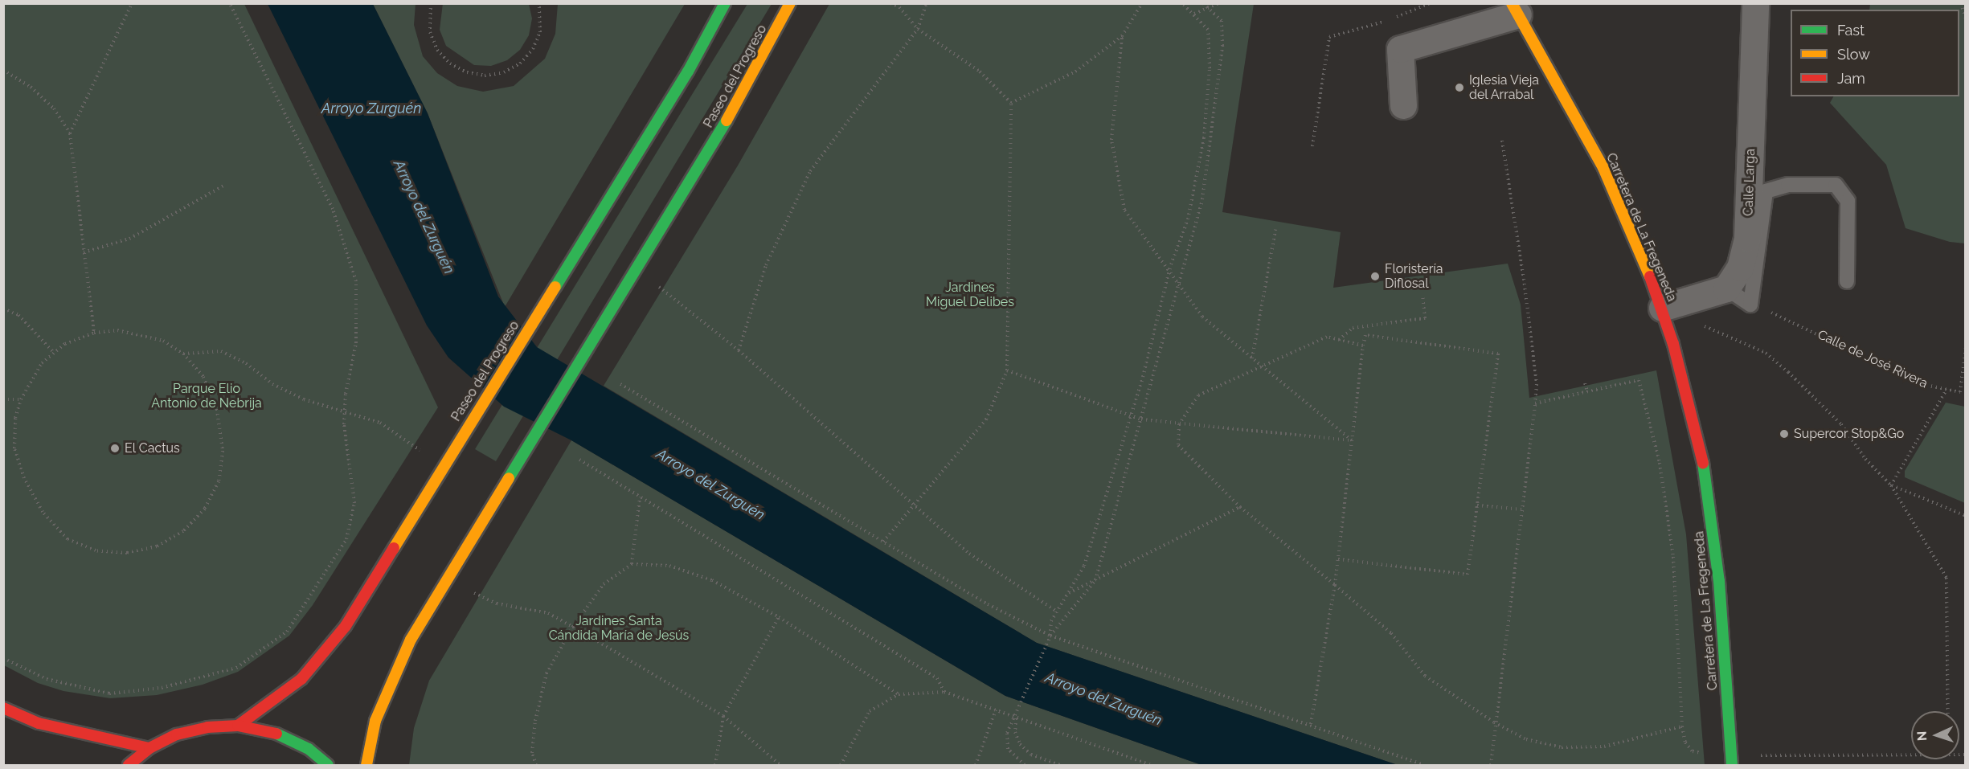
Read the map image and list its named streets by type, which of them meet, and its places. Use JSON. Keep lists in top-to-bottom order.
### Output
{
  "streets": {
    "main road": ["Paseo del Progreso", "Carretera de La Fregeneda"],
    "street": ["Calle Larga"],
    "path": ["Calle de José Rivera"]
  },
  "water": ["Arroyo Zurguén", "Arroyo del Zurguén"],
  "parks": ["Jardines Miguel Delibes", "Parque Elio Antonio de Nebrija", "Jardines Santa Cándida María de Jesús"],
  "places": [
    "Iglesia Vieja del Arrabal",
    "Floristería Diflosal",
    "Supercor Stop&Go",
    "El Cactus"
  ],
  "legend": ["Fast", "Slow", "Jam"],
  "north": "left"
}
